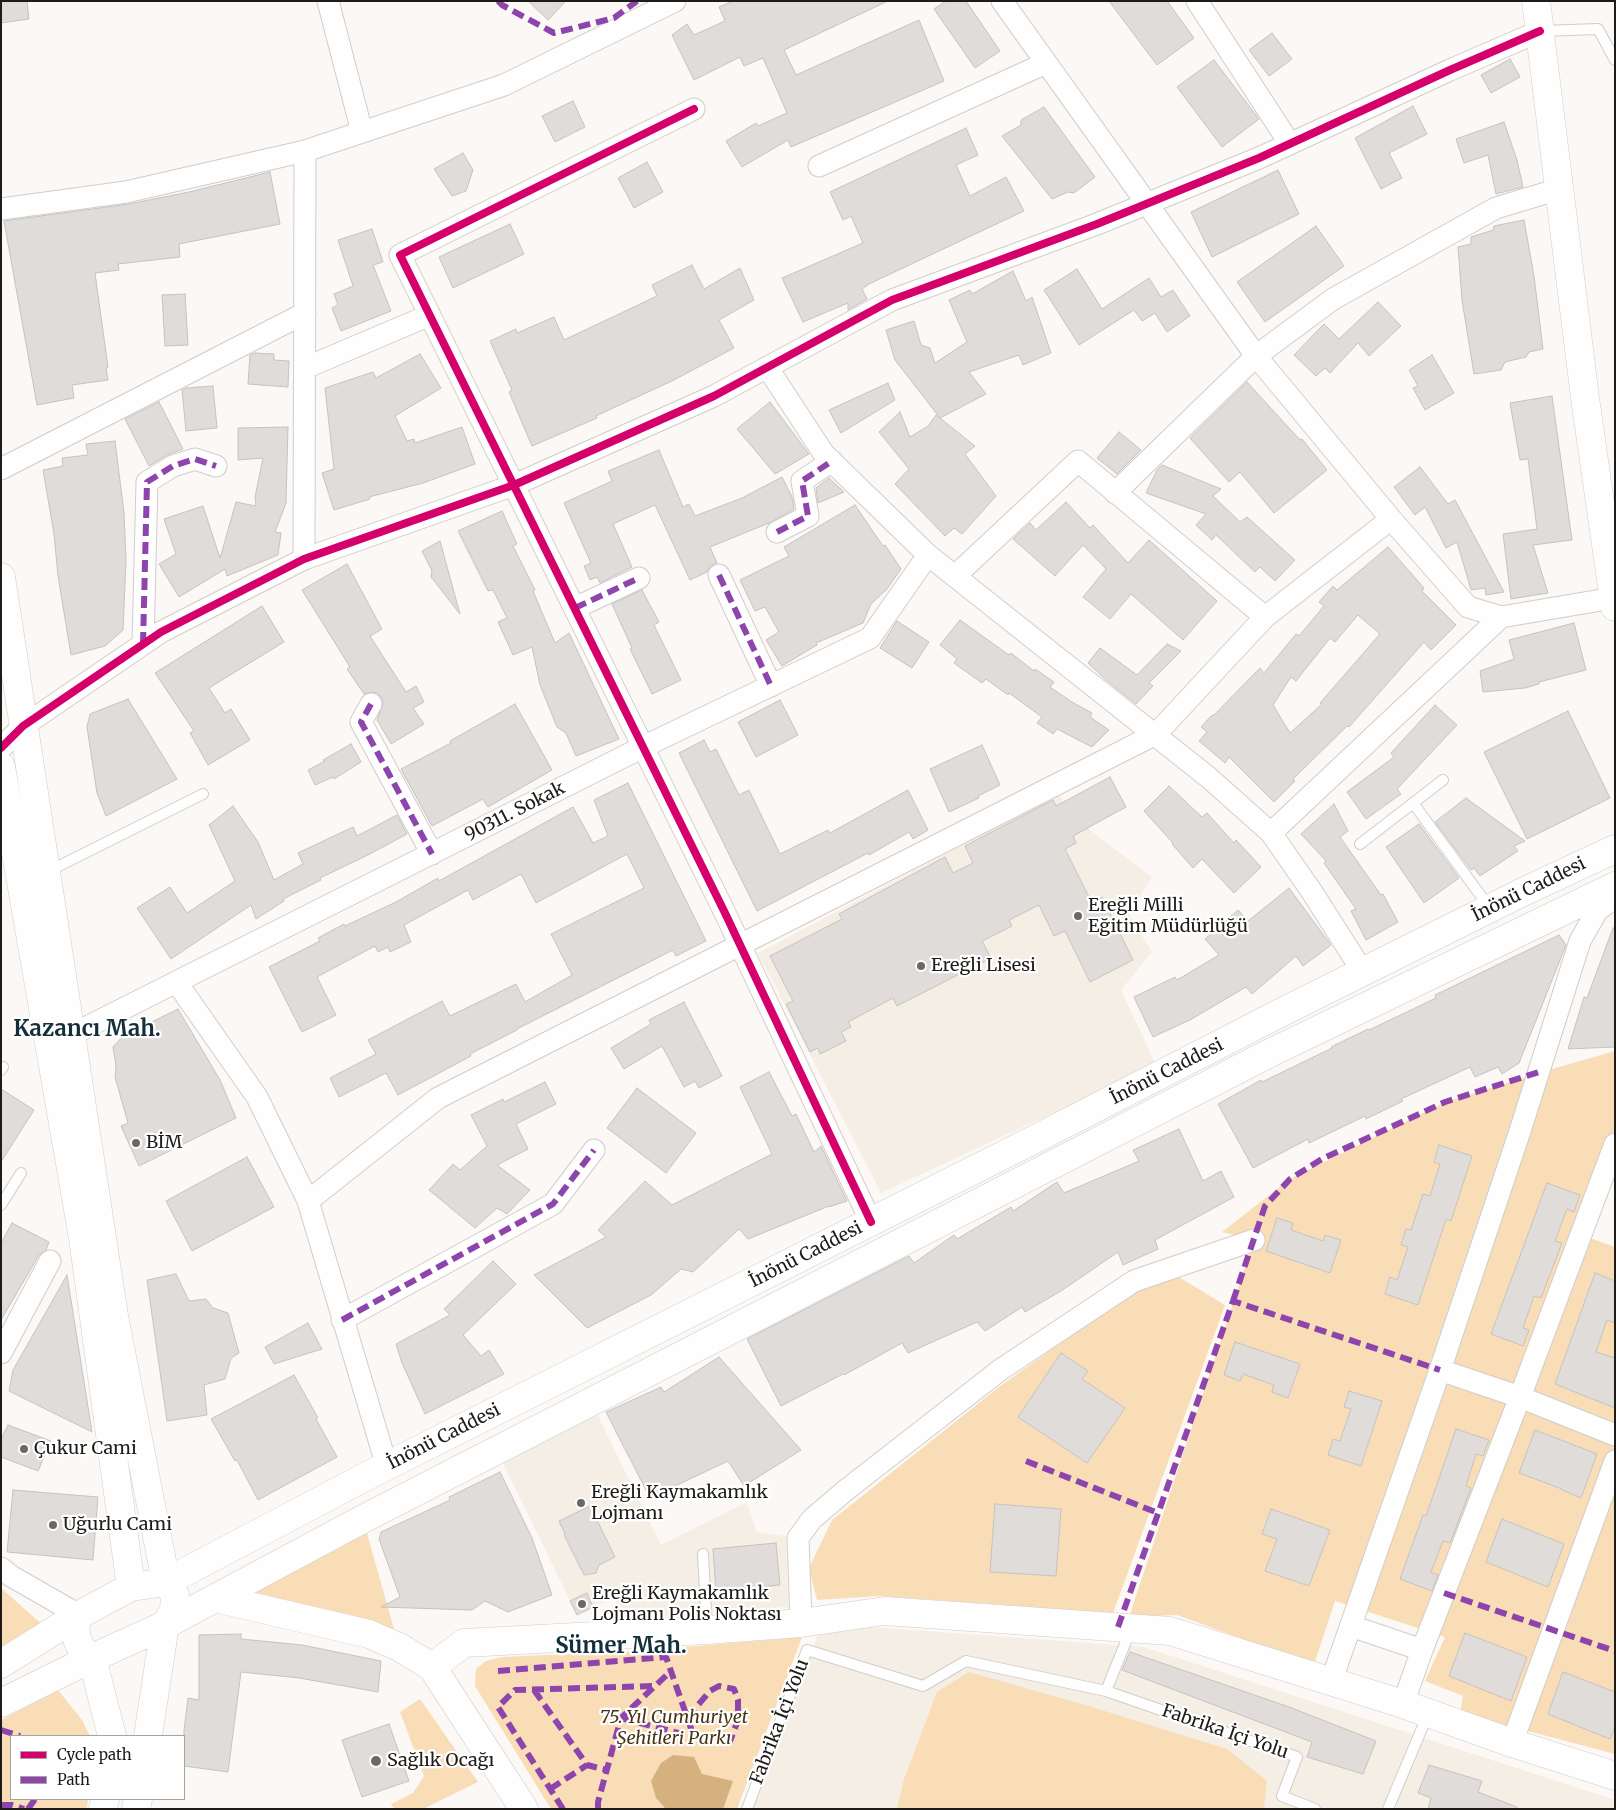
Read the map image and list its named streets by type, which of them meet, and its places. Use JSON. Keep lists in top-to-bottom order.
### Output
{
  "streets": {
    "main road": ["İnönü Caddesi"],
    "street": ["90311. Sokak"],
    "lane": ["Fabrika İçi Yolu"]
  },
  "districts": ["Kazancı Mah.", "Sümer Mah."],
  "parks": ["75. Yıl Cumhuriyet Şehitleri Parkı"],
  "places": [
    "Ereğli Milli Eğitim Müdürlüğü",
    "Ereğli Lisesi",
    "BİM",
    "Çukur Cami",
    "Ereğli Kaymakamlık Lojmanı",
    "Uğurlu Cami",
    "Ereğli Kaymakamlık Lojmanı Polis Noktası",
    "Sağlık Ocağı"
  ],
  "legend": ["Cycle path", "Path"]
}
